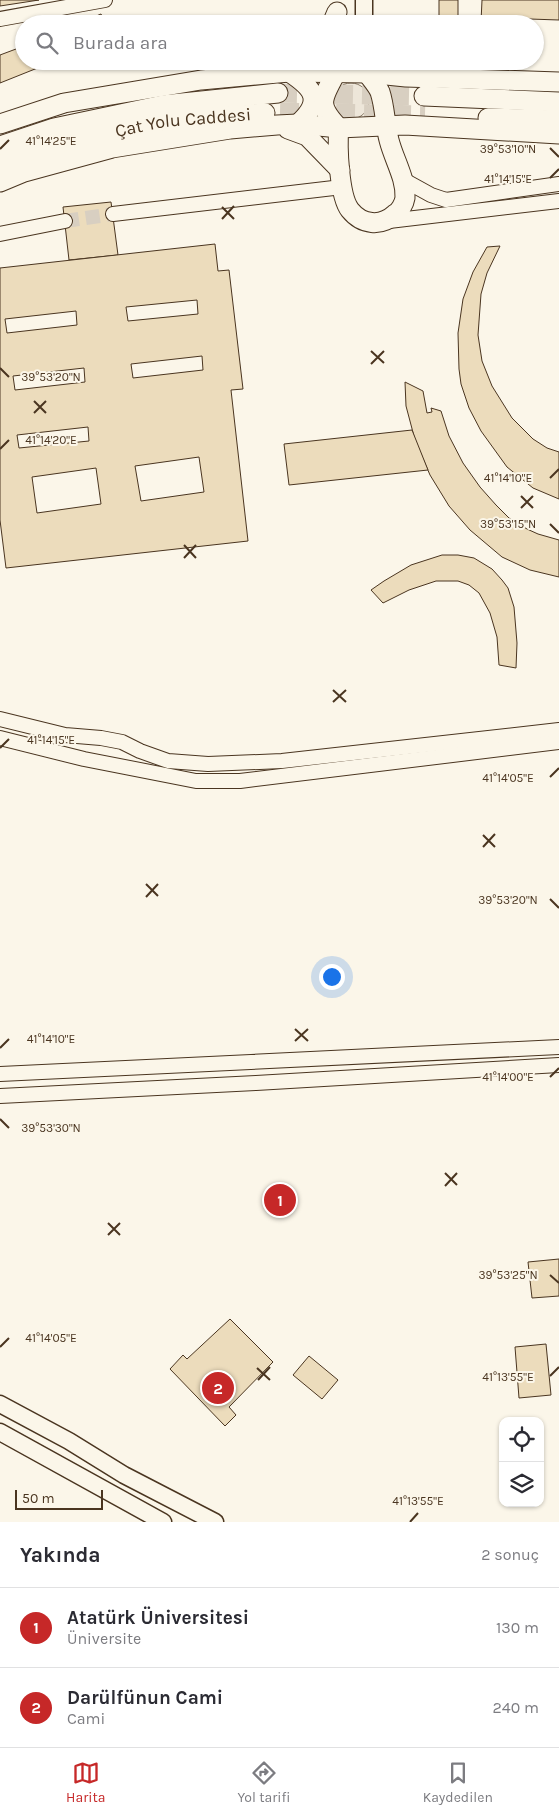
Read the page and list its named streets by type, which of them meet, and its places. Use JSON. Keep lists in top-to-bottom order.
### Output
{
  "streets": {
    "highway": ["Çat Yolu Caddesi"]
  },
  "scale_bar": "50 m",
  "page": {
    "search": "Burada ara",
    "pins": ["1", "2"],
    "scale": "50 m",
    "heading": ["Yakında", "2 sonuç"],
    "list": [
      {
        "mark": "1",
        "name": "Atatürk Üniversitesi",
        "note": "Üniversite",
        "value": "130 m"
      },
      {
        "mark": "2",
        "name": "Darülfünun Cami",
        "note": "Cami",
        "value": "240 m"
      }
    ],
    "nav": ["Harita", "Yol tarifi", "Kaydedilen"]
  },
  "coordinates": [
    "41°14'25\"E",
    "39°53'10\"N",
    "41°14'15\"E",
    "39°53'20\"N",
    "41°14'20\"E",
    "41°14'10\"E",
    "39°53'15\"N",
    "41°14'05\"E",
    "41°14'00\"E",
    "39°53'30\"N",
    "39°53'25\"N",
    "41°13'55\"E"
  ]
}
